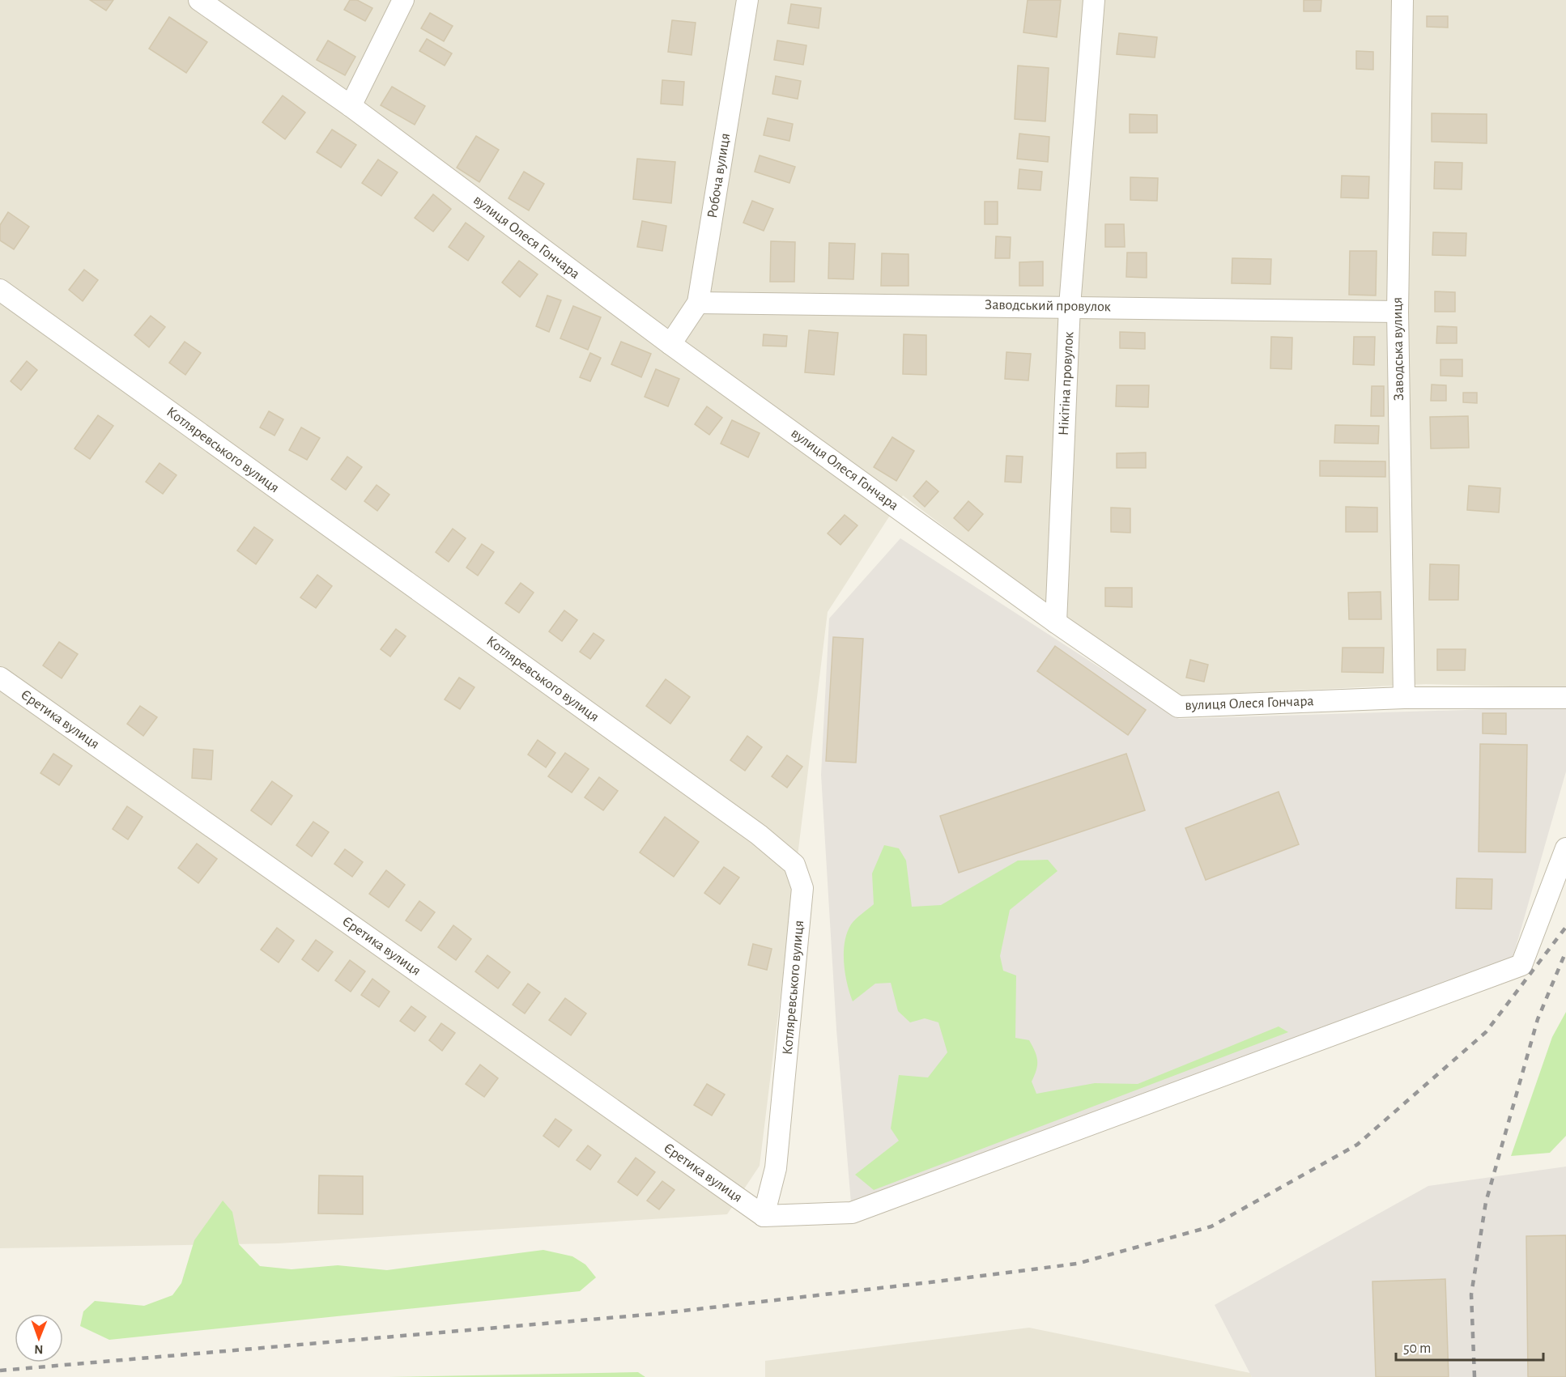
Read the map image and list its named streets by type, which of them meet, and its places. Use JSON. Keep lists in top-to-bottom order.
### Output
{
  "streets": {
    "street": [
      "Робоча вулиця",
      "вулиця Олеся Гончара",
      "Заводський провулок",
      "Заводська вулиця",
      "Нікітіна провулок",
      "Котляревського вулиця",
      "Єретика вулиця"
    ]
  },
  "crossings": [
    ["Робоча вулиця", "вулиця Олеся Гончара"],
    ["Робоча вулиця", "Заводський провулок"],
    ["вулиця Олеся Гончара", "Заводська вулиця"],
    ["вулиця Олеся Гончара", "Нікітіна провулок"],
    ["Заводський провулок", "Заводська вулиця"],
    ["Заводський провулок", "Нікітіна провулок"],
    ["Котляревського вулиця", "Єретика вулиця"]
  ],
  "scale_bar": "50 m",
  "north": "bottom"
}
